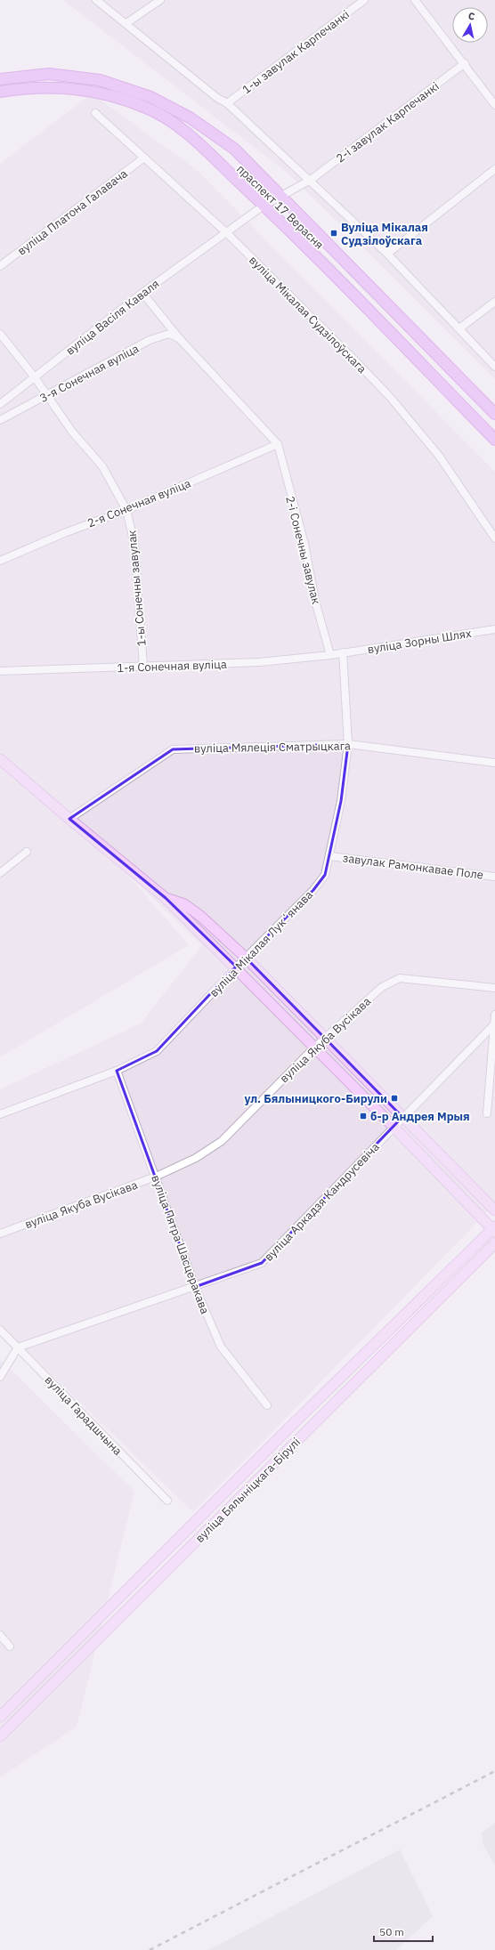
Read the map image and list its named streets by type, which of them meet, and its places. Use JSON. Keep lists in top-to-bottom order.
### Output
{
  "streets": {
    "main road": ["праспект 17 Верасня", "вуліца Бялыніцкага-Бірулі"],
    "street": [
      "1-ы завулак Карпечанкі",
      "2-і завулак Карпечанкі",
      "вуліца Платона Галавача",
      "вуліца Мікалая Судзілоўскага",
      "вуліца Васіля Каваля",
      "3-я Сонечная вуліца",
      "2-я Сонечная вуліца",
      "2-і Сонечны завулак",
      "1-ы Сонечны завулак",
      "вуліца Зорны Шлях",
      "1-я Сонечная вуліца",
      "вуліца Мялеція Сматрыцкага",
      "завулак Рамонкавае Поле",
      "вуліца Мікалая Лукʼянава",
      "вуліца Якуба Вусікава",
      "вуліца Аркадзя Кандрусевіча",
      "вуліца Пятра Шасцеракава",
      "вуліца Гарадшчына"
    ]
  },
  "crossings": [
    ["2-і завулак Карпечанкі", "праспект 17 Верасня"],
    ["2-і завулак Карпечанкі", "вуліца Васіля Каваля"],
    ["праспект 17 Верасня", "вуліца Васіля Каваля"],
    ["вуліца Платона Галавача", "вуліца Мікалая Судзілоўскага"],
    ["вуліца Мікалая Судзілоўскага", "вуліца Васіля Каваля"],
    ["вуліца Васіля Каваля", "1-ы Сонечны завулак"],
    ["3-я Сонечная вуліца", "1-ы Сонечны завулак"],
    ["2-я Сонечная вуліца", "2-і Сонечны завулак"],
    ["2-я Сонечная вуліца", "1-ы Сонечны завулак"],
    ["2-і Сонечны завулак", "1-я Сонечная вуліца"],
    ["1-ы Сонечны завулак", "1-я Сонечная вуліца"],
    ["вуліца Зорны Шлях", "1-я Сонечная вуліца"],
    ["вуліца Зорны Шлях", "вуліца Мікалая Лукʼянава"],
    ["1-я Сонечная вуліца", "вуліца Мікалая Лукʼянава"],
    ["вуліца Мялеція Сматрыцкага", "вуліца Мікалая Лукʼянава"],
    ["завулак Рамонкавае Поле", "вуліца Мікалая Лукʼянава"],
    ["вуліца Мікалая Лукʼянава", "вуліца Пятра Шасцеракава"],
    ["вуліца Якуба Вусікава", "вуліца Пятра Шасцеракава"],
    ["вуліца Аркадзя Кандрусевіча", "вуліца Пятра Шасцеракава"],
    ["вуліца Аркадзя Кандрусевіча", "вуліца Гарадшчына"]
  ],
  "places": {
    "transit": ["Вуліца Мікалая Судзілоўскага", "ул. Бялыницкого-Бирули", "б-р Андрея Мрыя"]
  },
  "scale_bar": "50 m",
  "north": "top"
}
